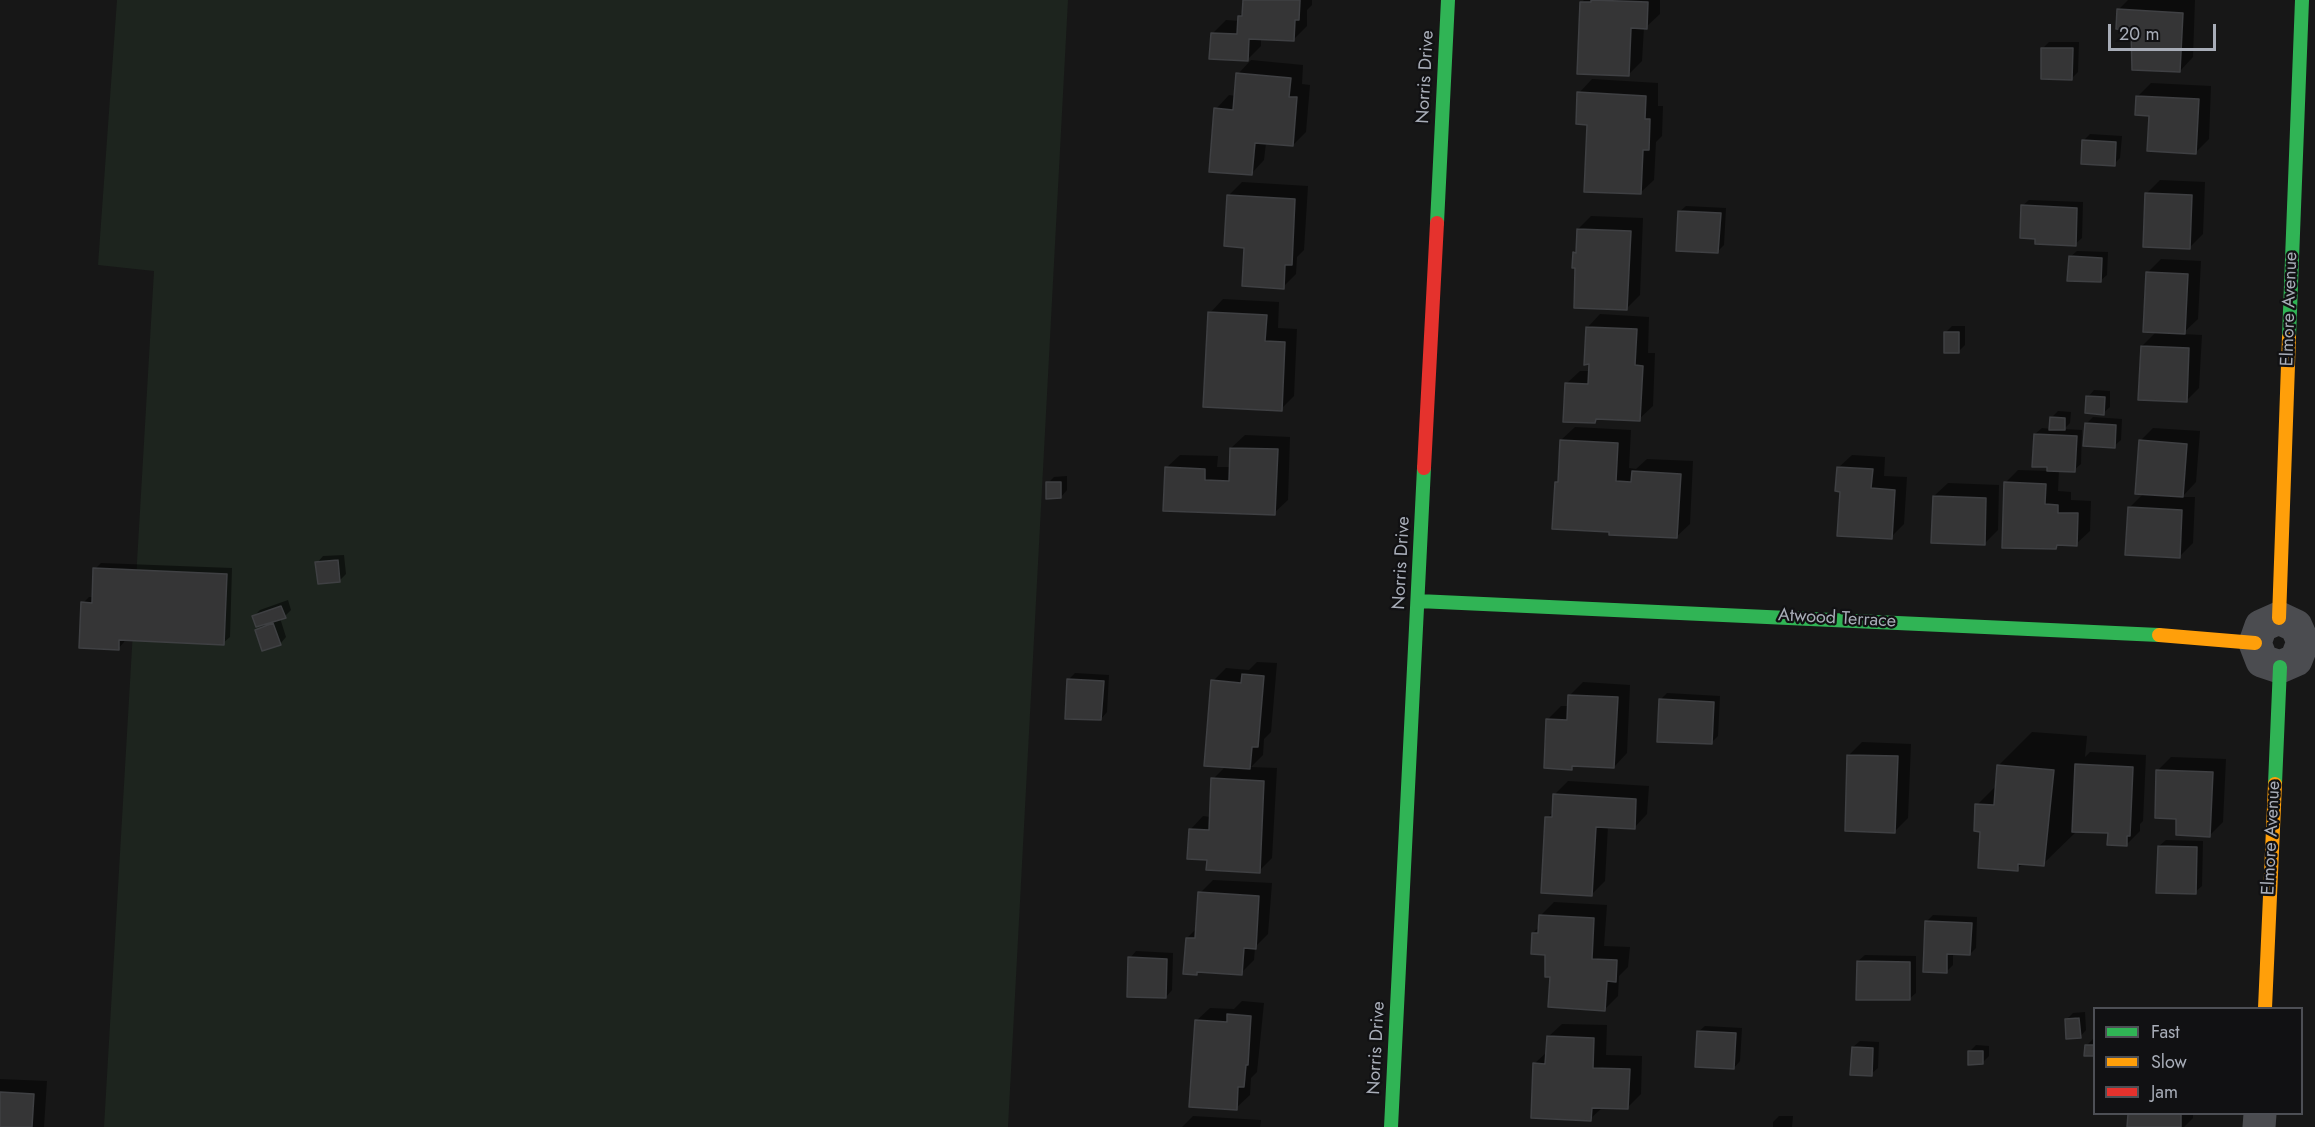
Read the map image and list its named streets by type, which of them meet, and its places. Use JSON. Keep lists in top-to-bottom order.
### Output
{
  "streets": {
    "street": ["Norris Drive", "Elmore Avenue", "Atwood Terrace"]
  },
  "crossings": [
    ["Norris Drive", "Atwood Terrace"],
    ["Elmore Avenue", "Atwood Terrace"]
  ],
  "legend": ["Fast", "Slow", "Jam"],
  "scale_bar": "20 m"
}
